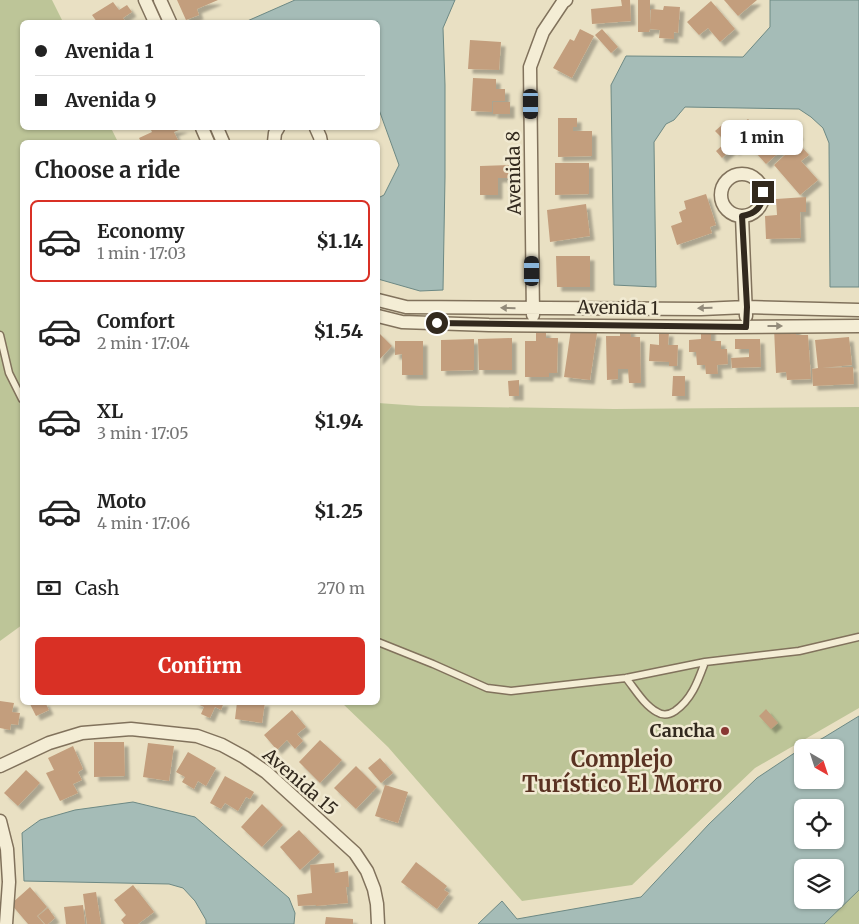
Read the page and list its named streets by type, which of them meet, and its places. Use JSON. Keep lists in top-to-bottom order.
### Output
{
  "streets": {
    "street": ["Avenida 8", "Avenida 1", "Avenida 15"]
  },
  "crossings": [
    ["Avenida 8", "Avenida 1"]
  ],
  "districts": ["Complejo Turístico El Morro"],
  "places": ["Cancha"],
  "north": "bottom right",
  "page": {
    "banner": ["Avenida 1", "Avenida 9"],
    "bubble": "1 min",
    "heading": "Choose a ride",
    "list": [
      {
        "name": "Economy",
        "note": "1 min · 17:03",
        "value": "$1.14"
      },
      {
        "name": "Comfort",
        "note": "2 min · 17:04",
        "value": "$1.54"
      },
      {
        "name": "XL",
        "note": "3 min · 17:05",
        "value": "$1.94"
      },
      {
        "name": "Moto",
        "note": "4 min · 17:06",
        "value": "$1.25"
      }
    ],
    "pay": ["Cash", "270 m"],
    "buttons": "Confirm"
  }
}
